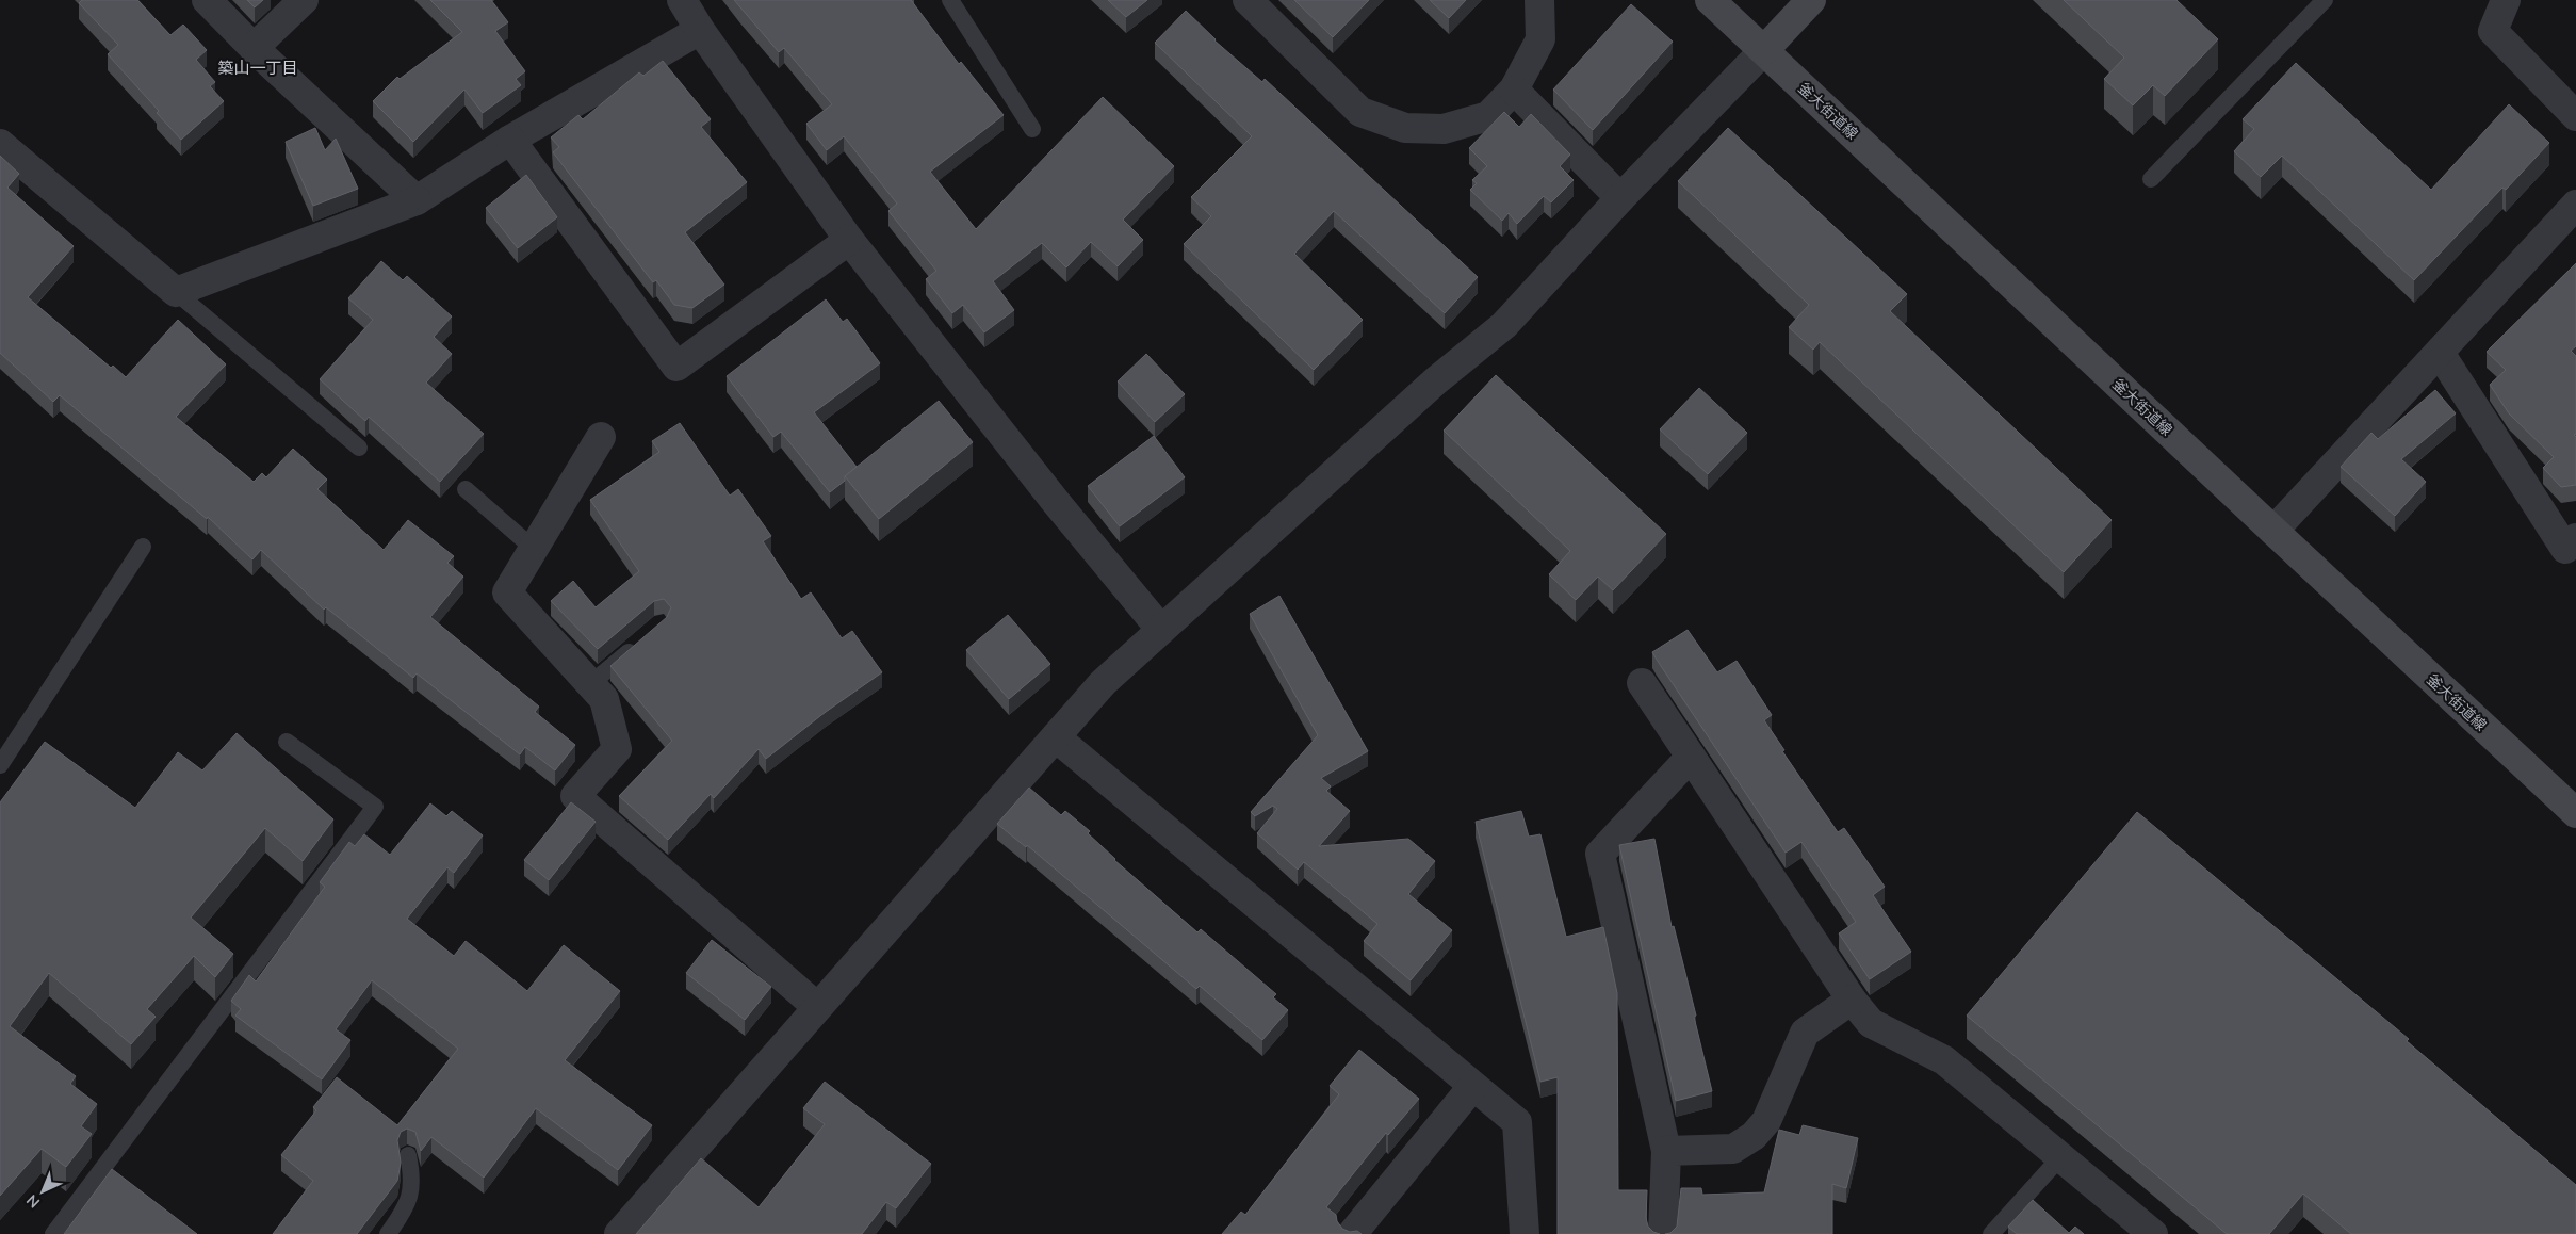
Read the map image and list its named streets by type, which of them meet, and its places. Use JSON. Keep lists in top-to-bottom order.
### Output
{
  "streets": {
    "street": ["釜大街道線"]
  },
  "districts": ["築山一丁目"],
  "north": "bottom left"
}
